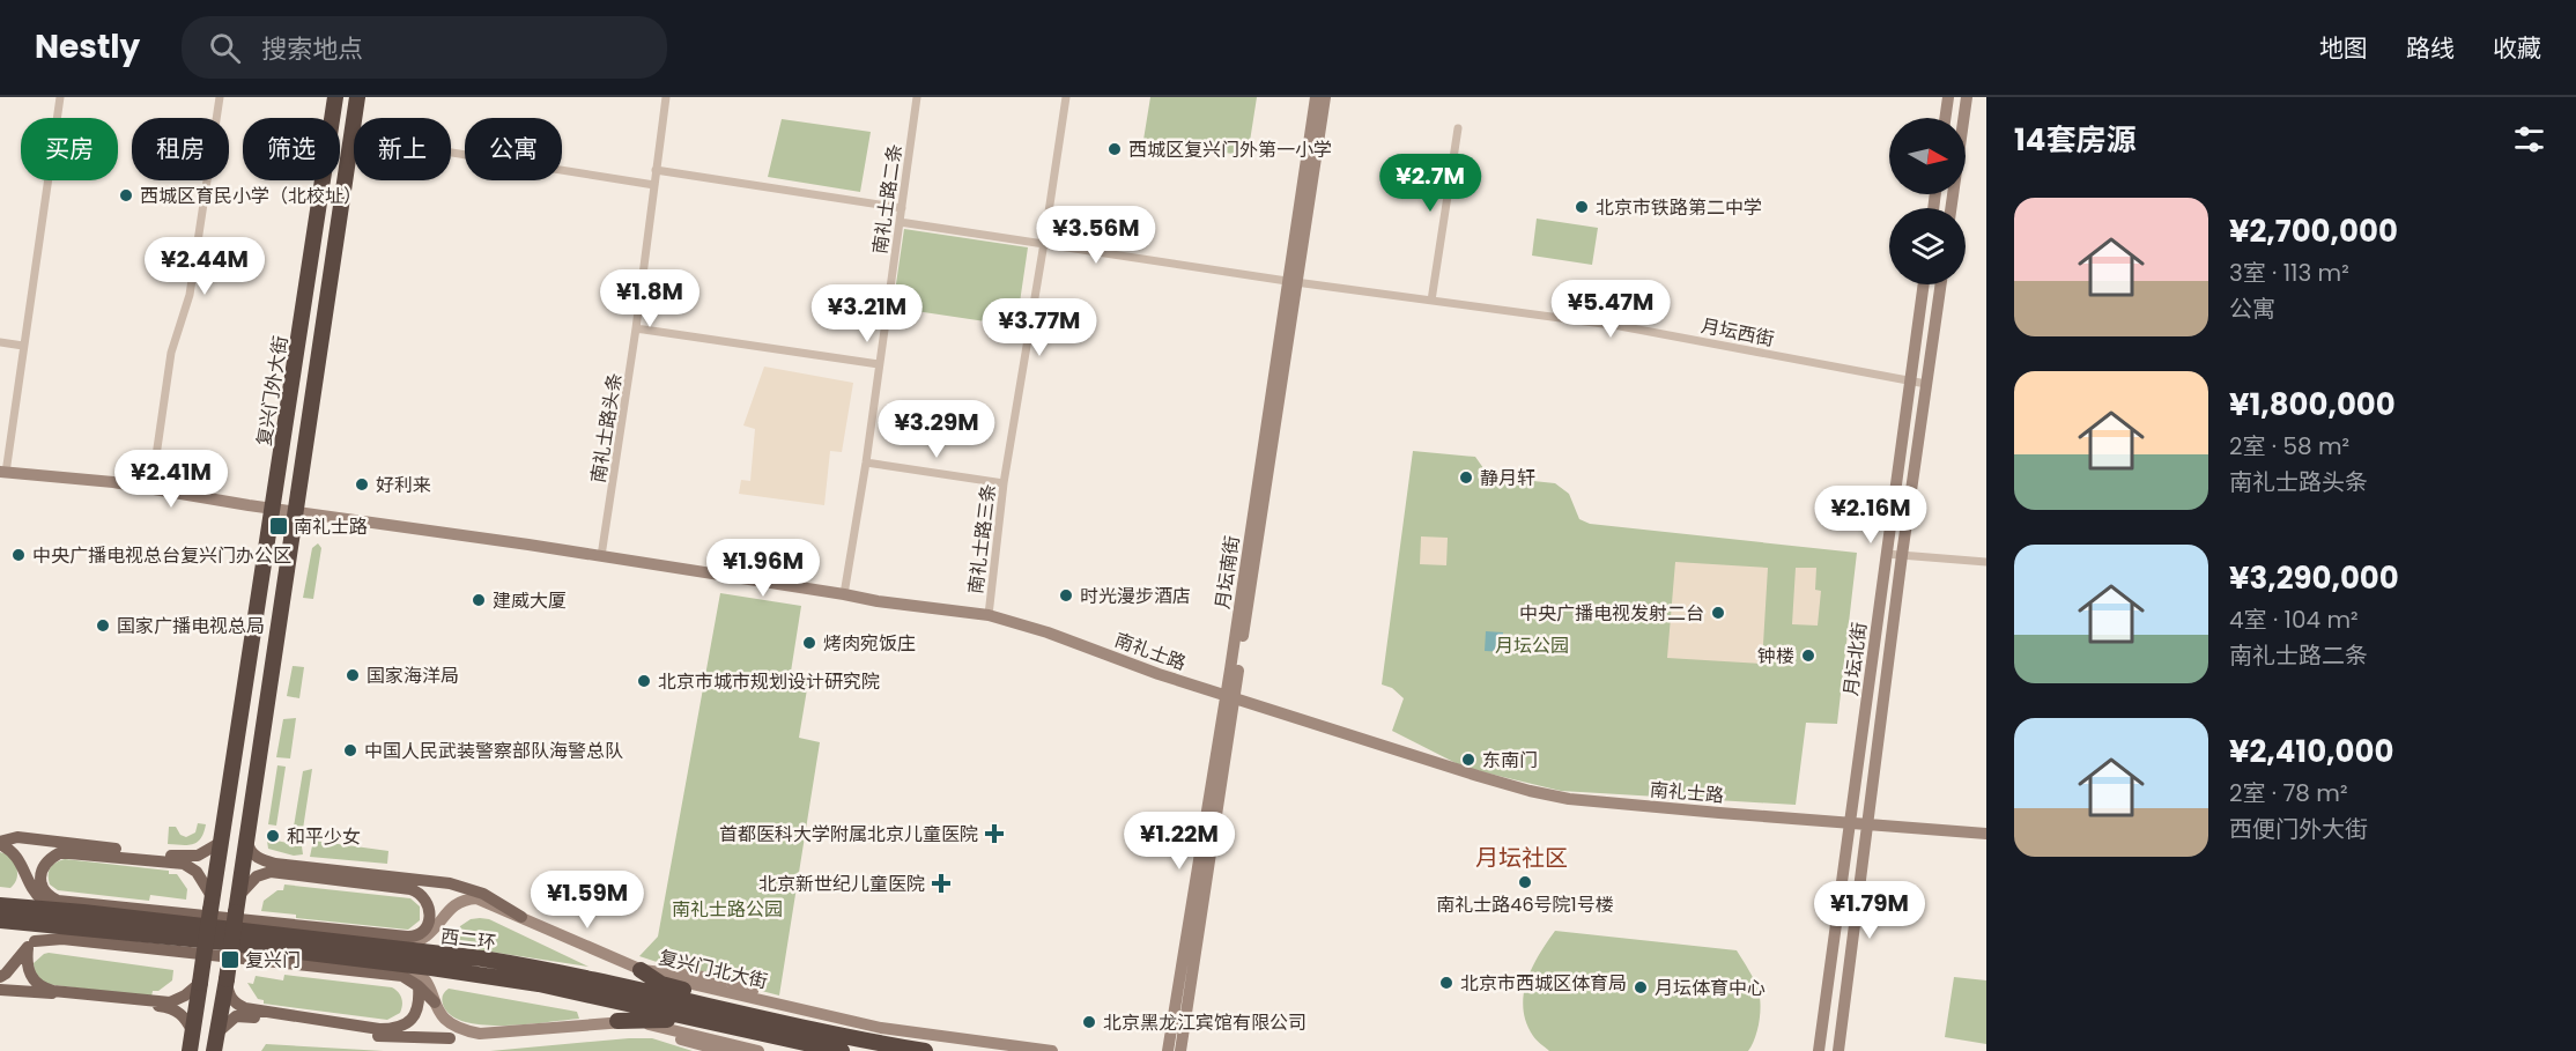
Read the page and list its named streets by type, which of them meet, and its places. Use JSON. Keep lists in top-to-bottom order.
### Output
{
  "streets": {
    "highway": ["复兴门外大街", "西二环"],
    "main road": [
      "月坛南街",
      "南礼士路",
      "月坛北街",
      "复兴门北大街"
    ],
    "street": [
      "南礼士路二条",
      "月坛西街",
      "南礼士路头条",
      "南礼士路三条"
    ]
  },
  "crossings": [
    ["南礼士路二条", "月坛西街"],
    ["南礼士路二条", "南礼士路"],
    ["月坛西街", "南礼士路三条"],
    ["月坛西街", "月坛南街"],
    ["月坛西街", "月坛北街"],
    ["复兴门外大街", "南礼士路"],
    ["南礼士路头条", "南礼士路"],
    ["南礼士路三条", "南礼士路"],
    ["月坛南街", "南礼士路"],
    ["南礼士路", "月坛北街"],
    ["西二环", "复兴门北大街"]
  ],
  "districts": ["月坛社区"],
  "parks": ["月坛公园", "南礼士路公园"],
  "places": {
    "other": [
      "西城区复兴门外第一小学",
      "西城区育民小学（北校址）",
      "北京市铁路第二中学",
      "静月轩",
      "好利来",
      "中央广播电视总台复兴门办公区",
      "时光漫步酒店",
      "建威大厦",
      "中央广播电视发射二台",
      "国家广播电视总局",
      "烤肉宛饭庄",
      "钟楼",
      "国家海洋局",
      "北京市城市规划设计研究院",
      "中国人民武装警察部队海警总队",
      "东南门",
      "和平少女",
      "南礼士路46号院1号楼",
      "北京市西城区体育局",
      "月坛体育中心",
      "北京黑龙江宾馆有限公司"
    ],
    "transit": ["南礼士路", "复兴门"],
    "health": ["首都医科大学附属北京儿童医院", "北京新世纪儿童医院"]
  },
  "north": "right",
  "page": {
    "header": "Nestly",
    "search": "搜索地点",
    "nav": ["地图", "路线", "收藏"],
    "heading": "14套房源",
    "chip": [
      "买房",
      "租房",
      "筛选",
      "新上",
      "公寓"
    ],
    "price": [
      "¥2.7M",
      "¥3.56M",
      "¥2.44M",
      "¥1.8M",
      "¥5.47M",
      "¥3.21M",
      "¥3.77M",
      "¥3.29M",
      "¥2.41M",
      "¥2.16M",
      "¥1.96M",
      "¥1.22M",
      "¥1.59M",
      "¥1.79M"
    ],
    "list": [
      {
        "name": "¥2,700,000",
        "note": "3室 · 113 m² · 公寓"
      },
      {
        "name": "¥1,800,000",
        "note": "2室 · 58 m² · 南礼士路头条"
      },
      {
        "name": "¥3,290,000",
        "note": "4室 · 104 m² · 南礼士路二条"
      },
      {
        "name": "¥2,410,000",
        "note": "2室 · 78 m² · 西便门外大街"
      }
    ]
  }
}
